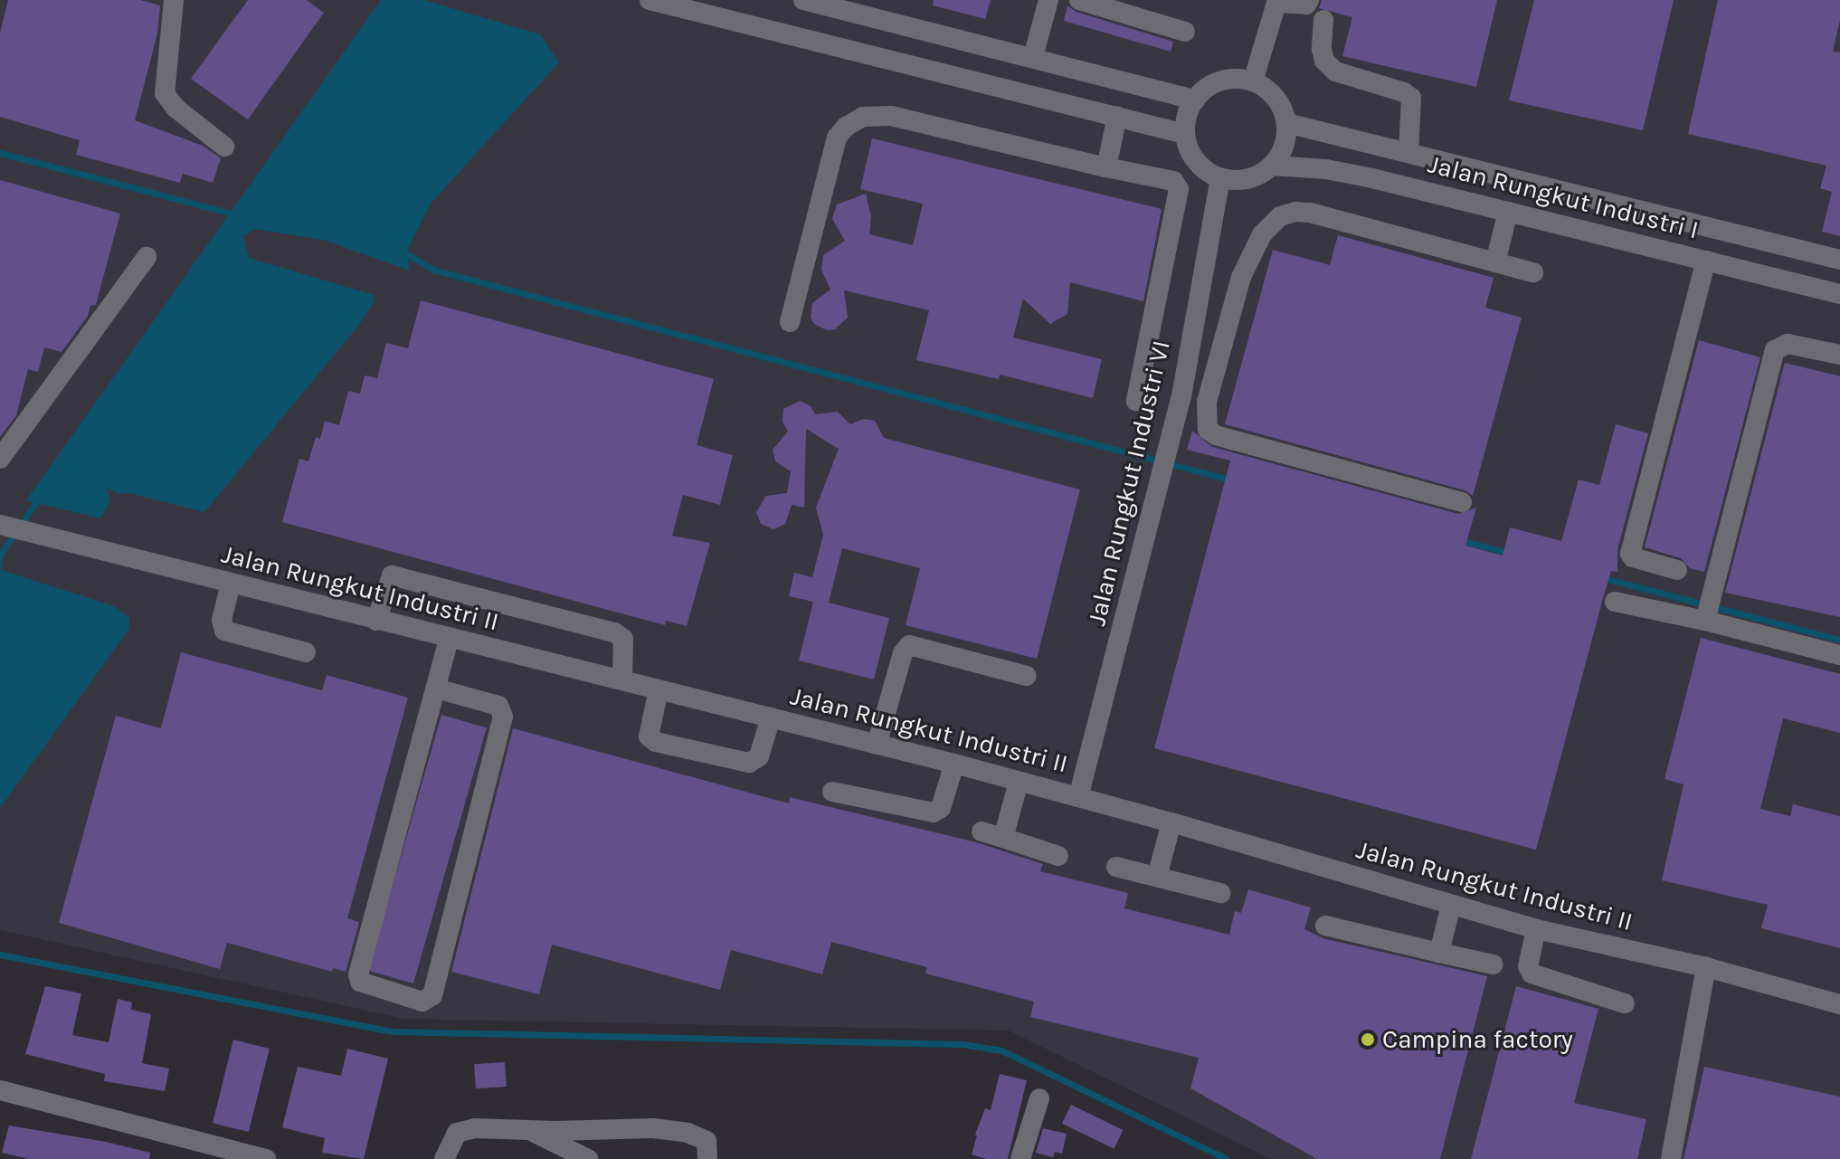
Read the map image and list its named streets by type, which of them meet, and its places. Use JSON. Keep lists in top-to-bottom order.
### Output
{
  "streets": {
    "street": ["Jalan Rungkut Industri I", "Jalan Rungkut Industri VI", "Jalan Rungkut Industri II"]
  },
  "crossings": [
    ["Jalan Rungkut Industri I", "Jalan Rungkut Industri VI"],
    ["Jalan Rungkut Industri VI", "Jalan Rungkut Industri II"]
  ],
  "places": ["Campina factory"]
}
